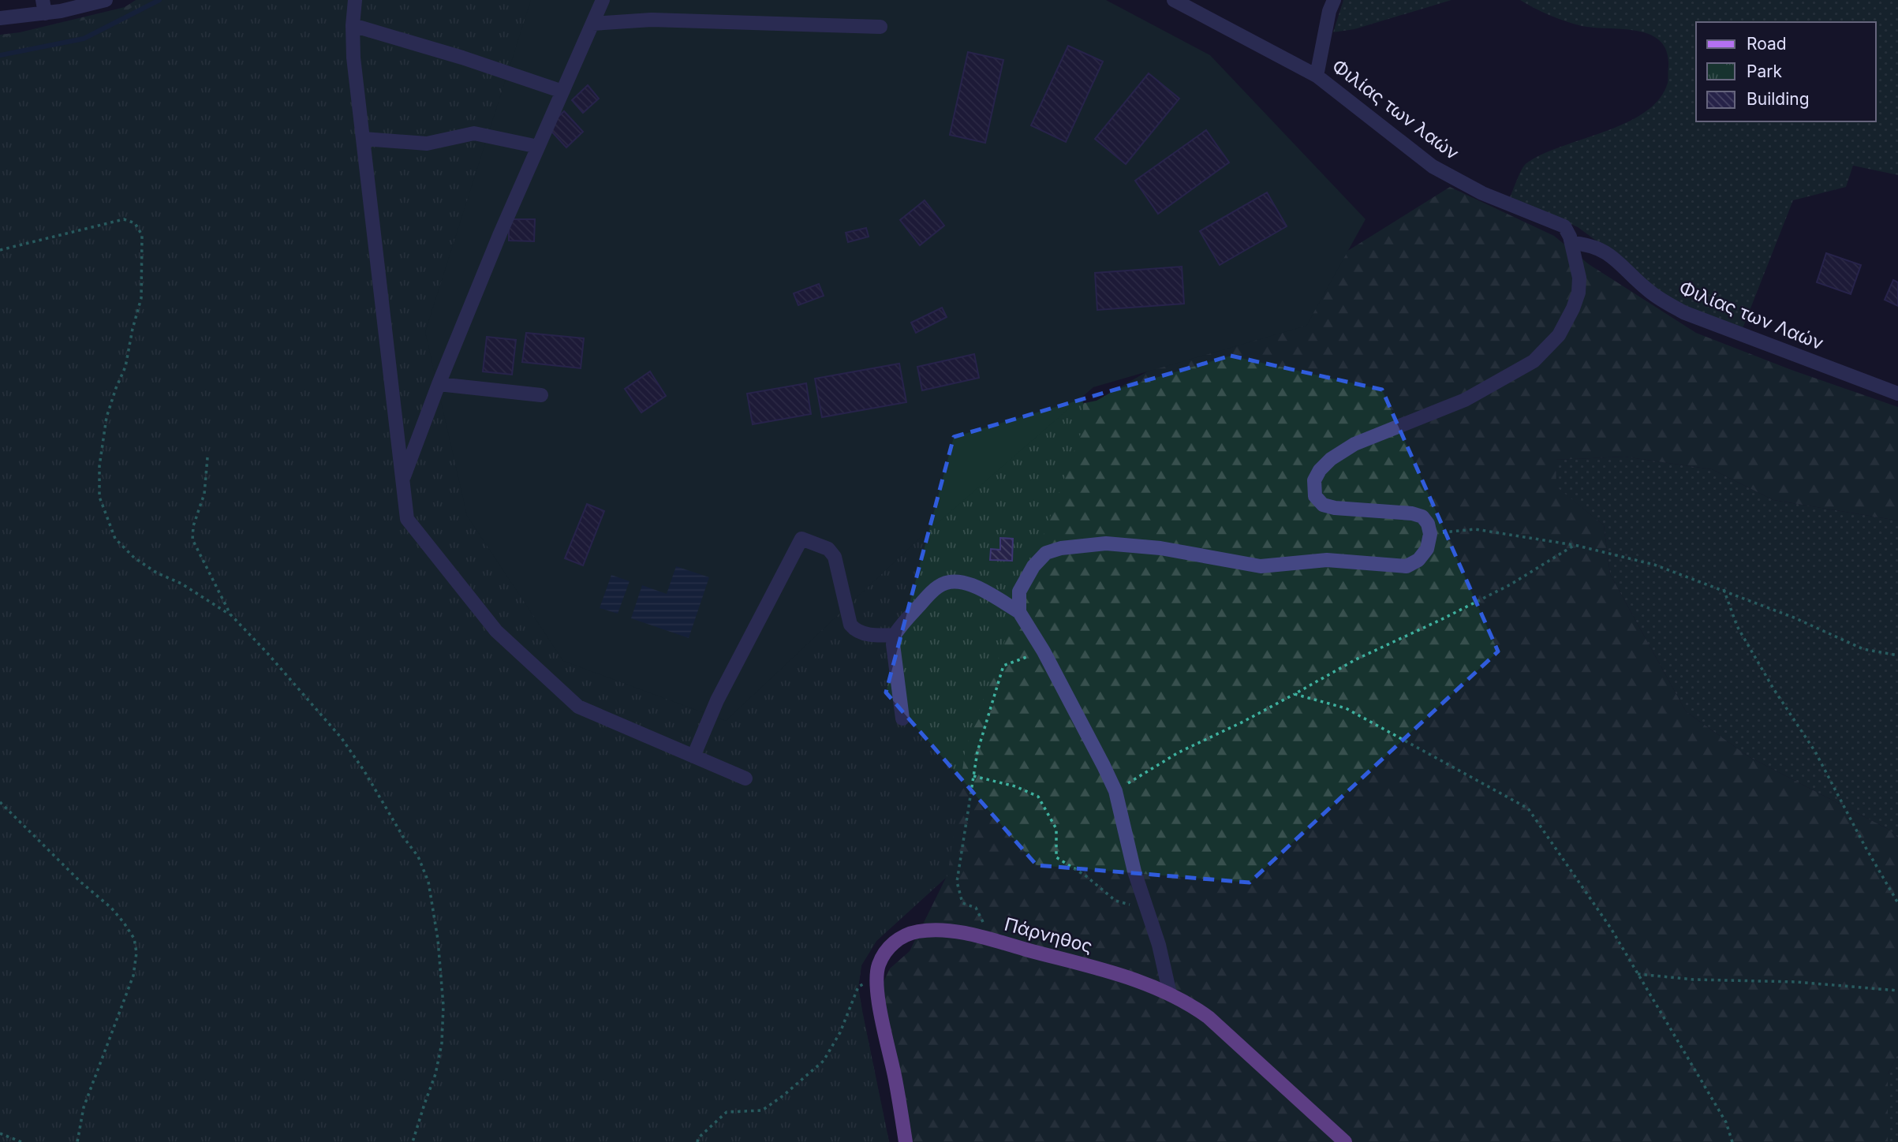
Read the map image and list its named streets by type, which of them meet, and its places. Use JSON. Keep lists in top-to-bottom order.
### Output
{
  "streets": {
    "main road": ["Πάρνηθος"],
    "street": ["Φιλίας των λαών", "Φιλίας των Λαών"]
  },
  "crossings": [
    ["Φιλίας των λαών", "Φιλίας των Λαών"]
  ],
  "legend": ["Road", "Park", "Building"]
}
